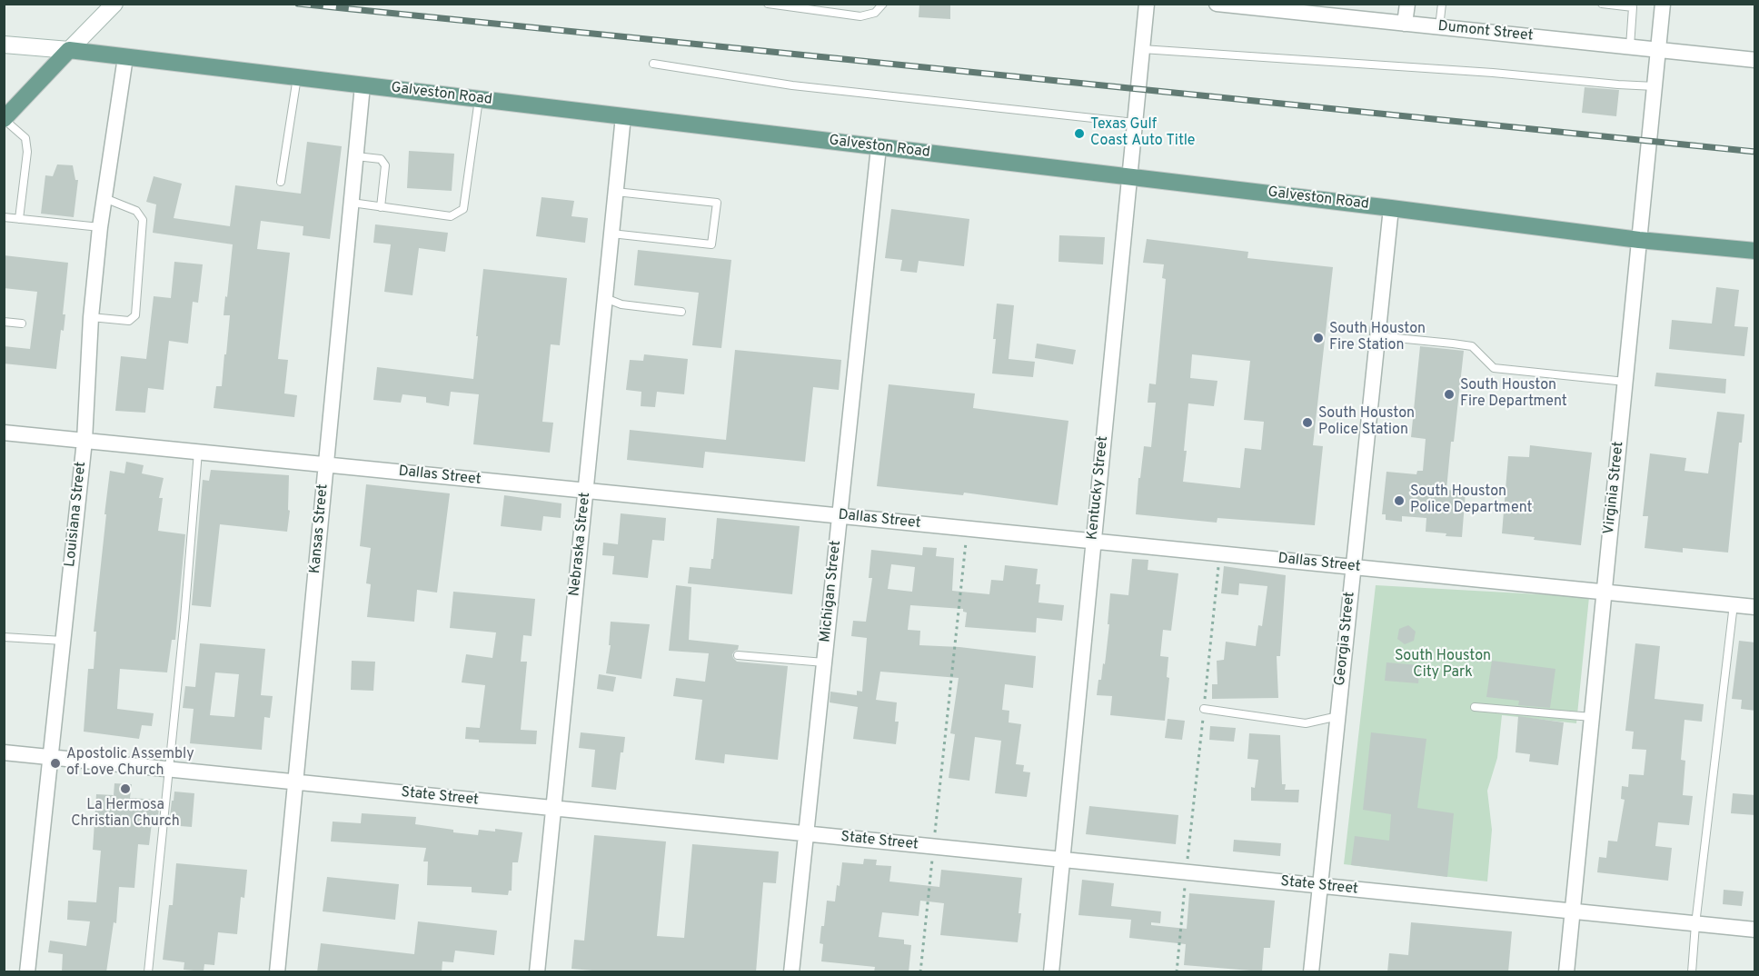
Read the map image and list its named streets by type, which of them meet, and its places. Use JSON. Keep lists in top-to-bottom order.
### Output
{
  "streets": {
    "main road": ["Galveston Road"],
    "street": [
      "Dumont Street",
      "Dallas Street",
      "Kentucky Street",
      "Virginia Street",
      "Louisiana Street",
      "Kansas Street",
      "Nebraska Street",
      "Michigan Street",
      "Georgia Street",
      "State Street"
    ]
  },
  "crossings": [
    ["Dumont Street", "Virginia Street"],
    ["Galveston Road", "Kentucky Street"],
    ["Galveston Road", "Virginia Street"],
    ["Galveston Road", "Louisiana Street"],
    ["Galveston Road", "Kansas Street"],
    ["Galveston Road", "Nebraska Street"],
    ["Galveston Road", "Michigan Street"],
    ["Galveston Road", "Georgia Street"],
    ["Dallas Street", "Kentucky Street"],
    ["Dallas Street", "Virginia Street"],
    ["Dallas Street", "Louisiana Street"],
    ["Dallas Street", "Kansas Street"],
    ["Dallas Street", "Nebraska Street"],
    ["Dallas Street", "Michigan Street"],
    ["Dallas Street", "Georgia Street"],
    ["Kentucky Street", "State Street"],
    ["Virginia Street", "State Street"],
    ["Louisiana Street", "State Street"],
    ["Kansas Street", "State Street"],
    ["Nebraska Street", "State Street"],
    ["Michigan Street", "State Street"],
    ["Georgia Street", "State Street"]
  ],
  "parks": ["South Houston City Park"],
  "places": [
    "Texas Gulf Coast Auto Title",
    "South Houston Fire Station",
    "South Houston Fire Department",
    "South Houston Police Station",
    "South Houston Police Department",
    "Apostolic Assembly of Love Church",
    "La Hermosa Christian Church"
  ]
}
